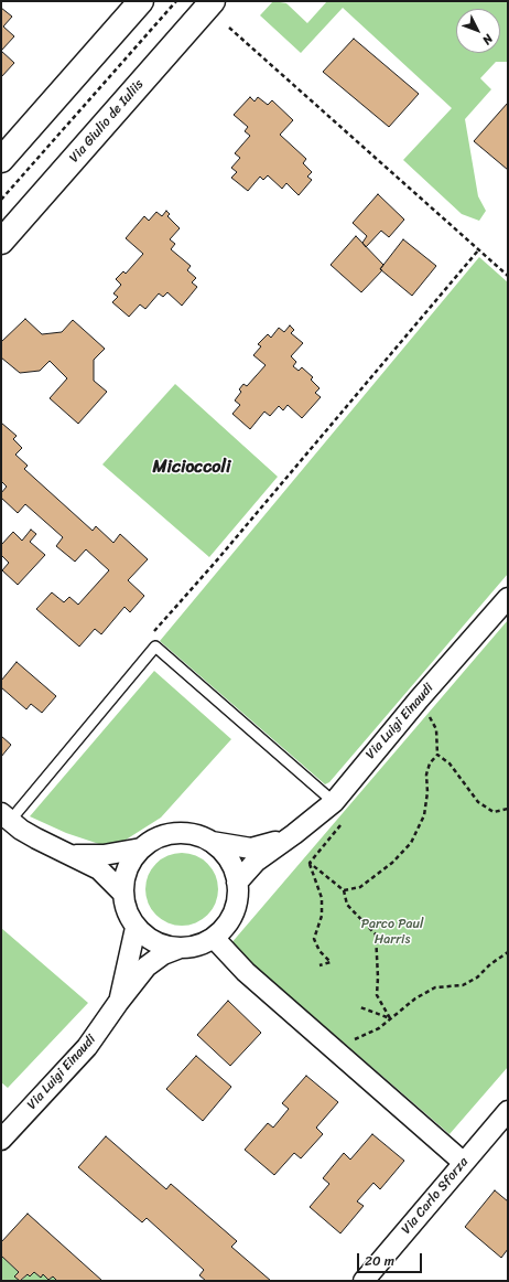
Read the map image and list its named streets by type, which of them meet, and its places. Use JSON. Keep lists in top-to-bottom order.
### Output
{
  "streets": {
    "main road": ["Via Giulio de Iuliis"],
    "street": ["Via Luigi Einaudi", "Via Carlo Sforza"]
  },
  "districts": ["Micioccoli"],
  "parks": ["Parco Paul Harris"],
  "scale_bar": "20 m",
  "north": "bottom right"
}
